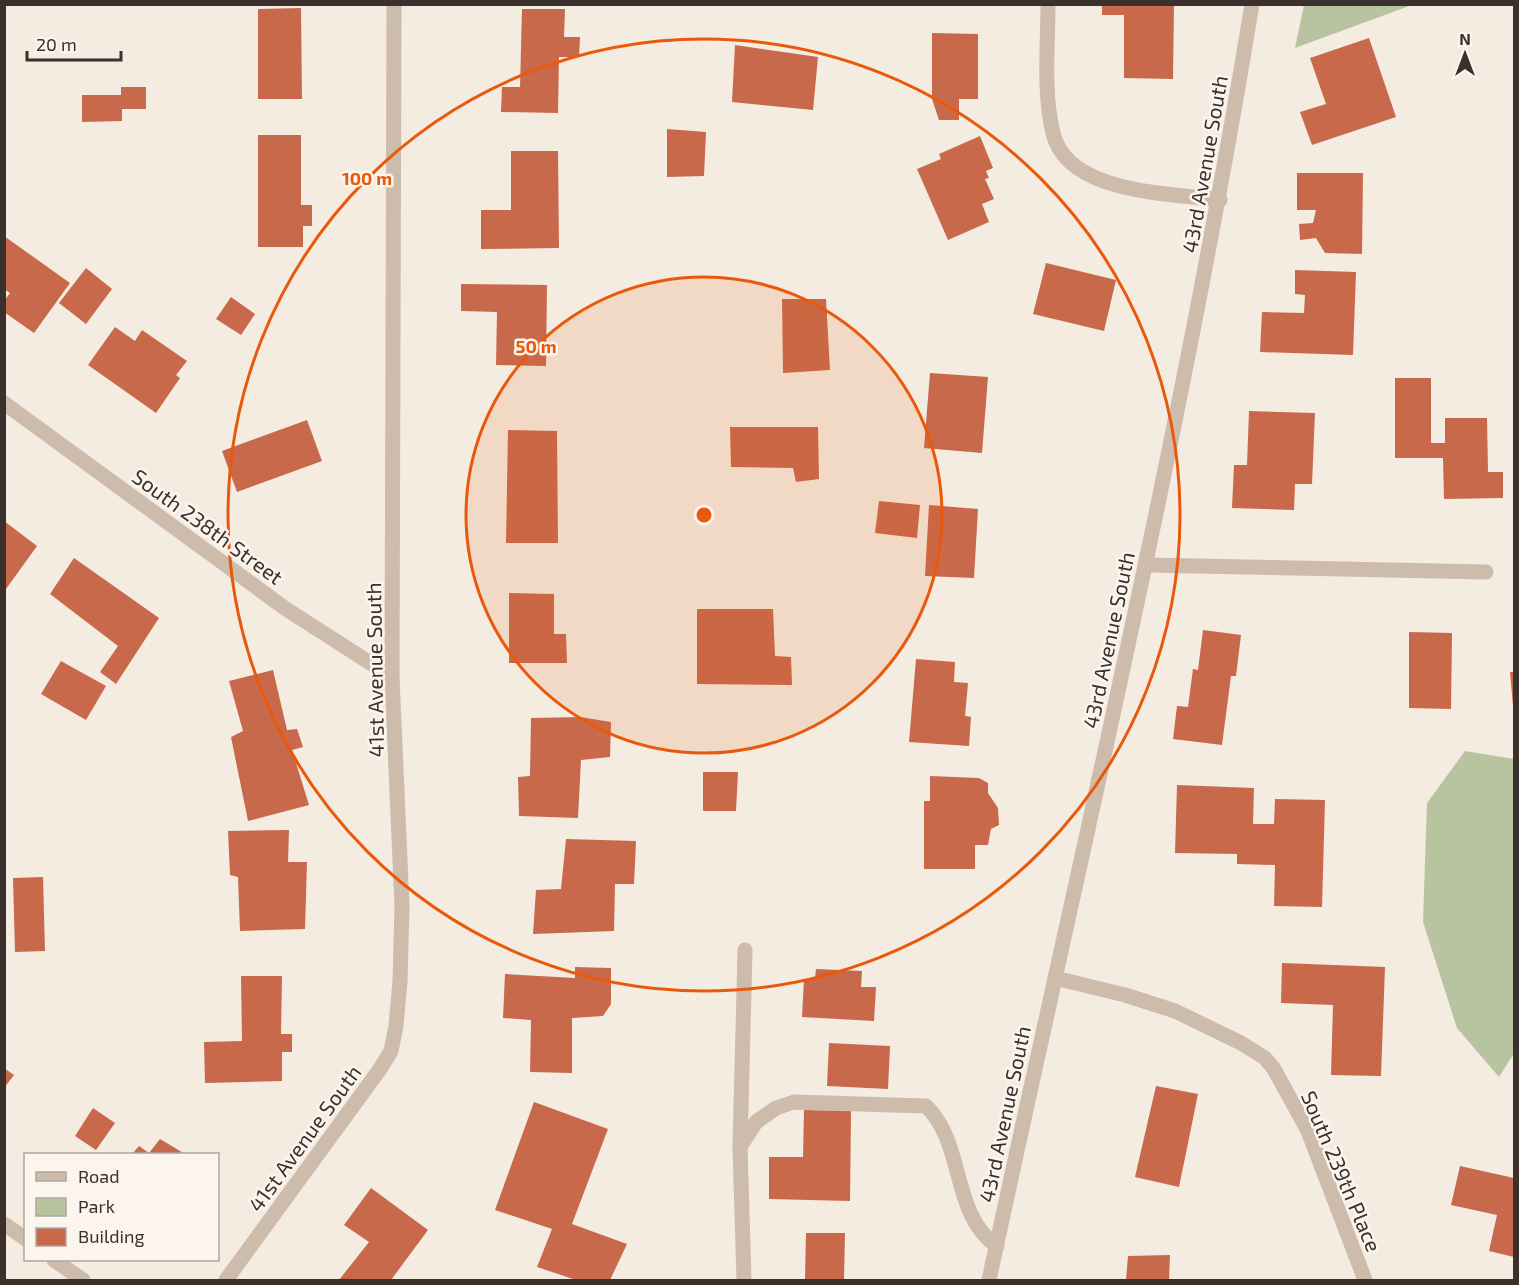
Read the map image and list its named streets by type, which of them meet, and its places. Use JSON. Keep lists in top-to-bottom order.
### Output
{
  "streets": {
    "street": [
      "43rd Avenue South",
      "South 238th Street",
      "41st Avenue South",
      "South 239th Place"
    ]
  },
  "crossings": [
    ["43rd Avenue South", "South 239th Place"],
    ["South 238th Street", "41st Avenue South"]
  ],
  "legend": ["Road", "Park", "Building"],
  "scale_bar": "20 m",
  "north": "top",
  "rings": ["100 m", "50 m"]
}
